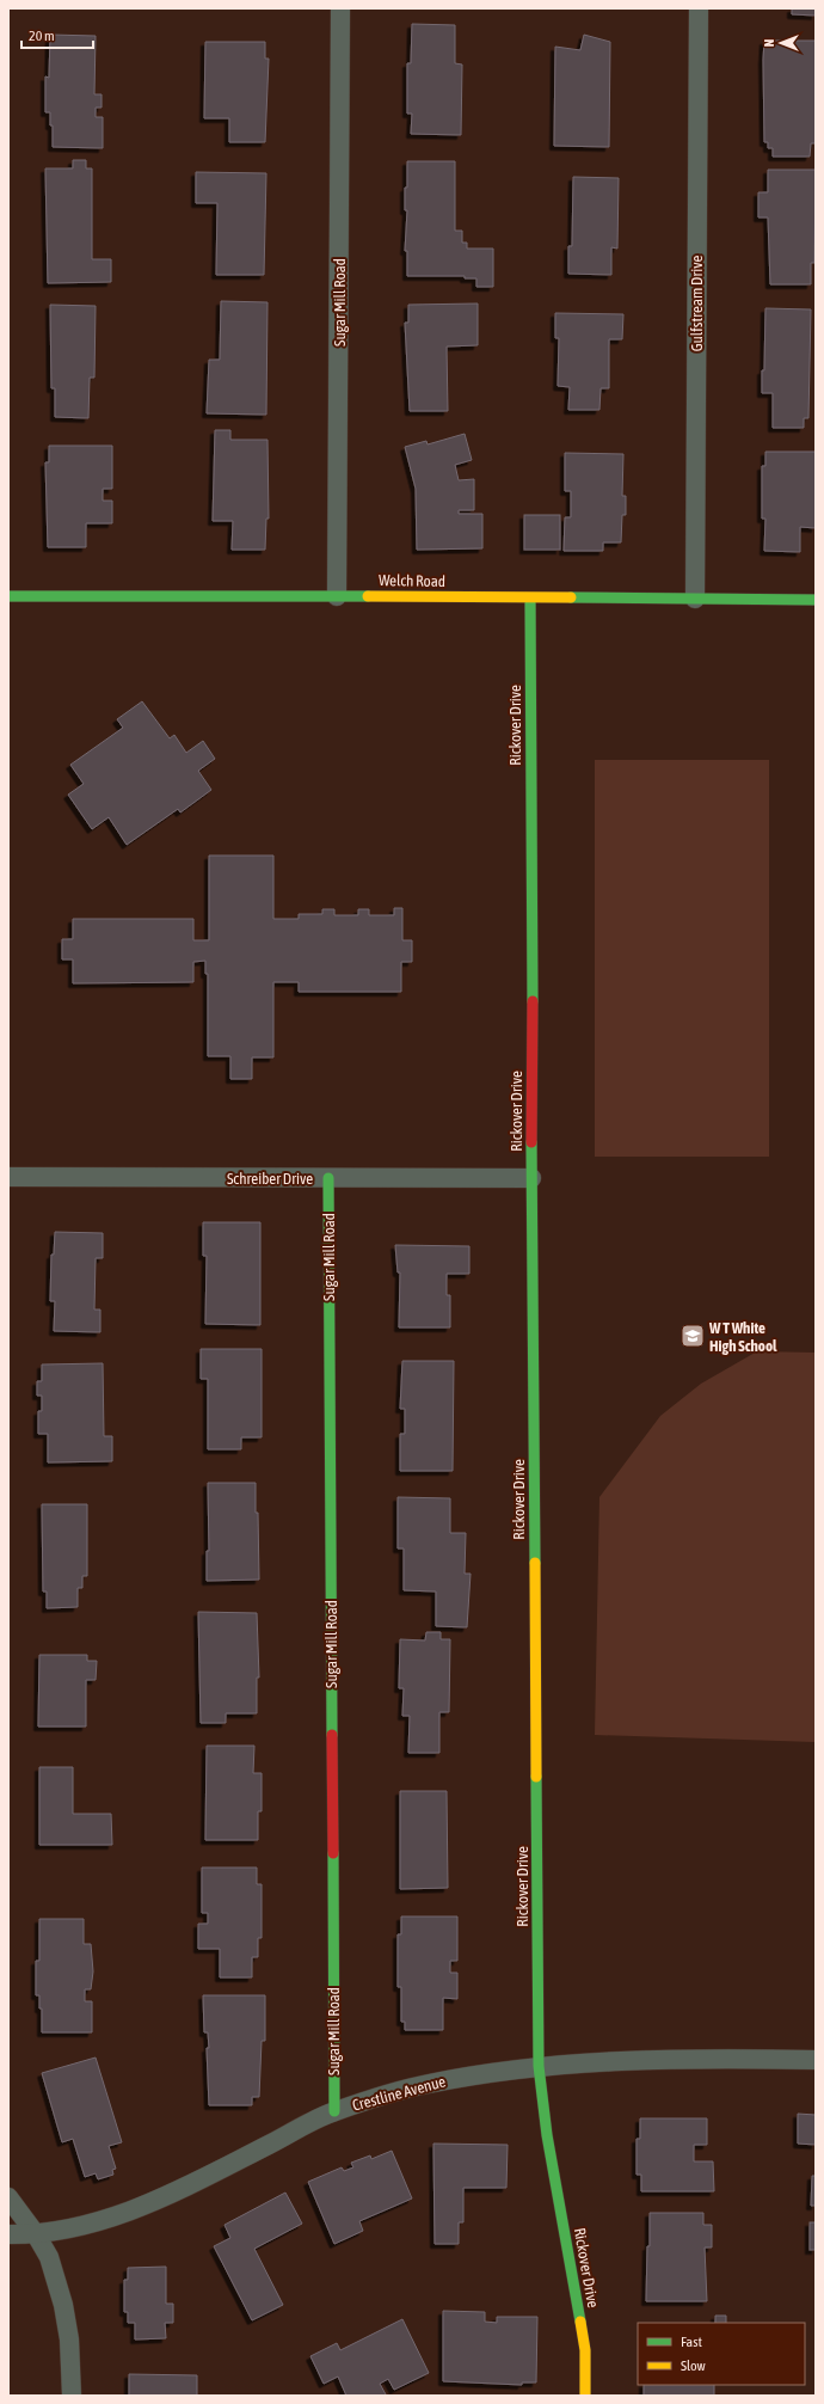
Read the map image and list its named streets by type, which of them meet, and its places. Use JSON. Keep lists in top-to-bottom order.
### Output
{
  "streets": {
    "street": [
      "Sugar Mill Road",
      "Gulfstream Drive",
      "Welch Road",
      "Rickover Drive",
      "Schreiber Drive",
      "Crestline Avenue"
    ]
  },
  "crossings": [
    ["Sugar Mill Road", "Welch Road"],
    ["Sugar Mill Road", "Schreiber Drive"],
    ["Sugar Mill Road", "Crestline Avenue"],
    ["Gulfstream Drive", "Welch Road"],
    ["Welch Road", "Rickover Drive"],
    ["Rickover Drive", "Schreiber Drive"],
    ["Rickover Drive", "Crestline Avenue"]
  ],
  "places": {
    "school or university": ["W T White High School"]
  },
  "legend": ["Fast", "Slow"],
  "scale_bar": "20 m",
  "north": "left"
}
